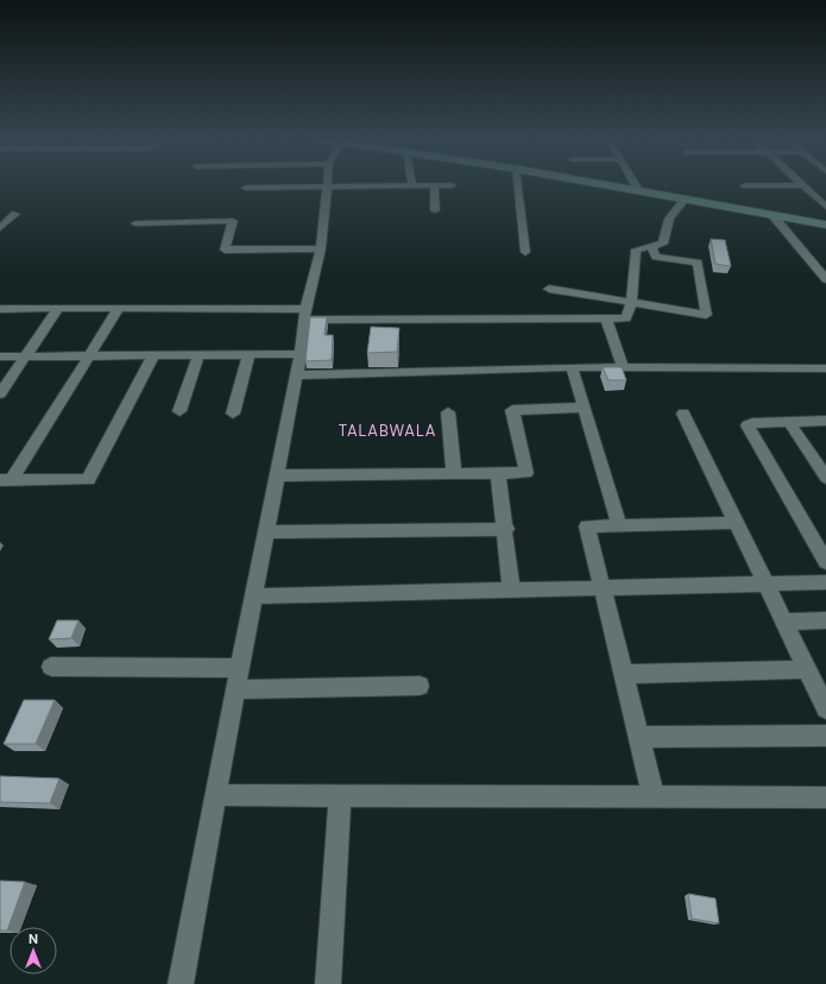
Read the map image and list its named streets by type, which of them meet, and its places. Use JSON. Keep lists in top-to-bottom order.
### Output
{
  "districts": ["TALABWALA"],
  "north": "top"
}
